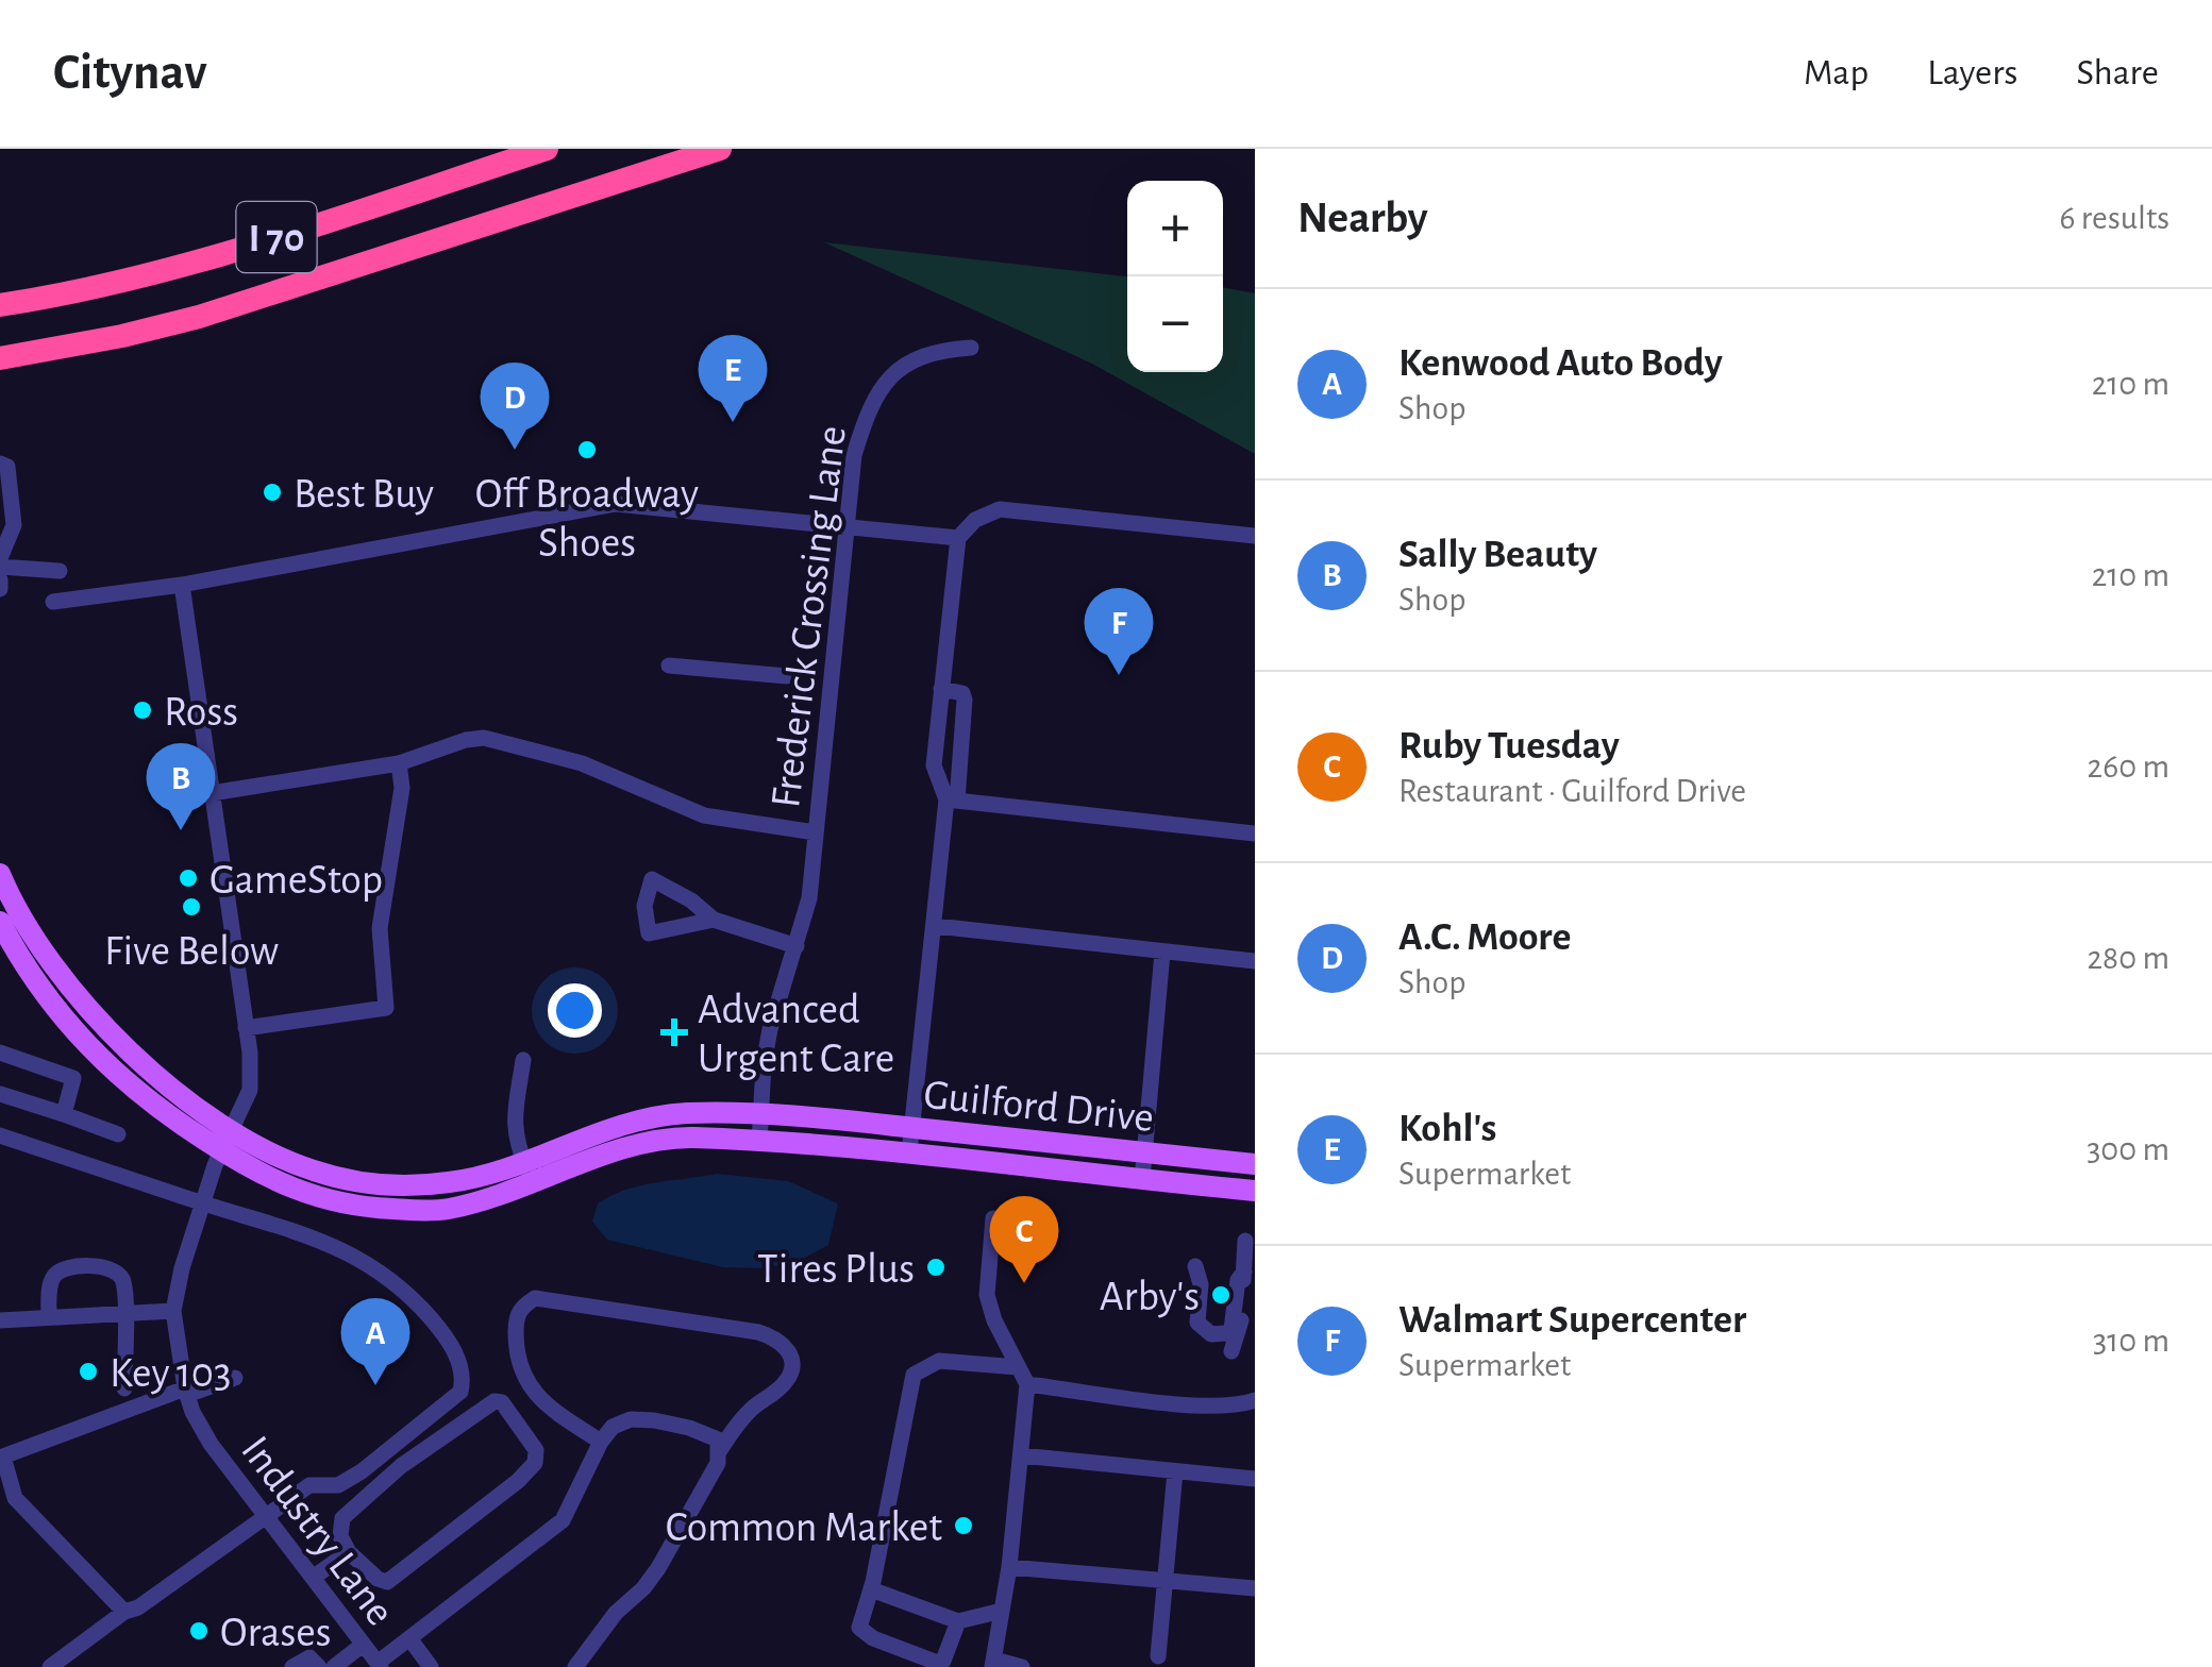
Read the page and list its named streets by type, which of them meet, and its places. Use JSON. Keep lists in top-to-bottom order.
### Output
{
  "streets": {
    "highway": ["I 70"],
    "main road": ["Guilford Drive"],
    "street": ["Frederick Crossing Lane", "Industry Lane"]
  },
  "crossings": [
    ["Frederick Crossing Lane", "Guilford Drive"],
    ["Frederick Crossing Lane", "Industry Lane"],
    ["Guilford Drive", "Industry Lane"]
  ],
  "places": {
    "other": [
      "Off Broadway Shoes",
      "Best Buy",
      "Ross",
      "GameStop",
      "Five Below",
      "Tires Plus",
      "Arby's",
      "Key 103",
      "Common Market",
      "Orases"
    ],
    "health": ["Advanced Urgent Care"]
  },
  "page": {
    "header": "Citynav",
    "nav": ["Map", "Layers", "Share"],
    "heading": ["Nearby", "6 results"],
    "map_buttons": ["+", "−"],
    "list": [
      {
        "mark": "A",
        "name": "Kenwood Auto Body",
        "note": "Shop",
        "value": "210 m"
      },
      {
        "mark": "B",
        "name": "Sally Beauty",
        "note": "Shop",
        "value": "210 m"
      },
      {
        "mark": "C",
        "name": "Ruby Tuesday",
        "note": "Restaurant · Guilford Drive",
        "value": "260 m"
      },
      {
        "mark": "D",
        "name": "A.C. Moore",
        "note": "Shop",
        "value": "280 m"
      },
      {
        "mark": "E",
        "name": "Kohl's",
        "note": "Supermarket",
        "value": "300 m"
      },
      {
        "mark": "F",
        "name": "Walmart Supercenter",
        "note": "Supermarket",
        "value": "310 m"
      }
    ],
    "pins": [
      "E",
      "D",
      "F",
      "B",
      "C",
      "A"
    ]
  }
}
